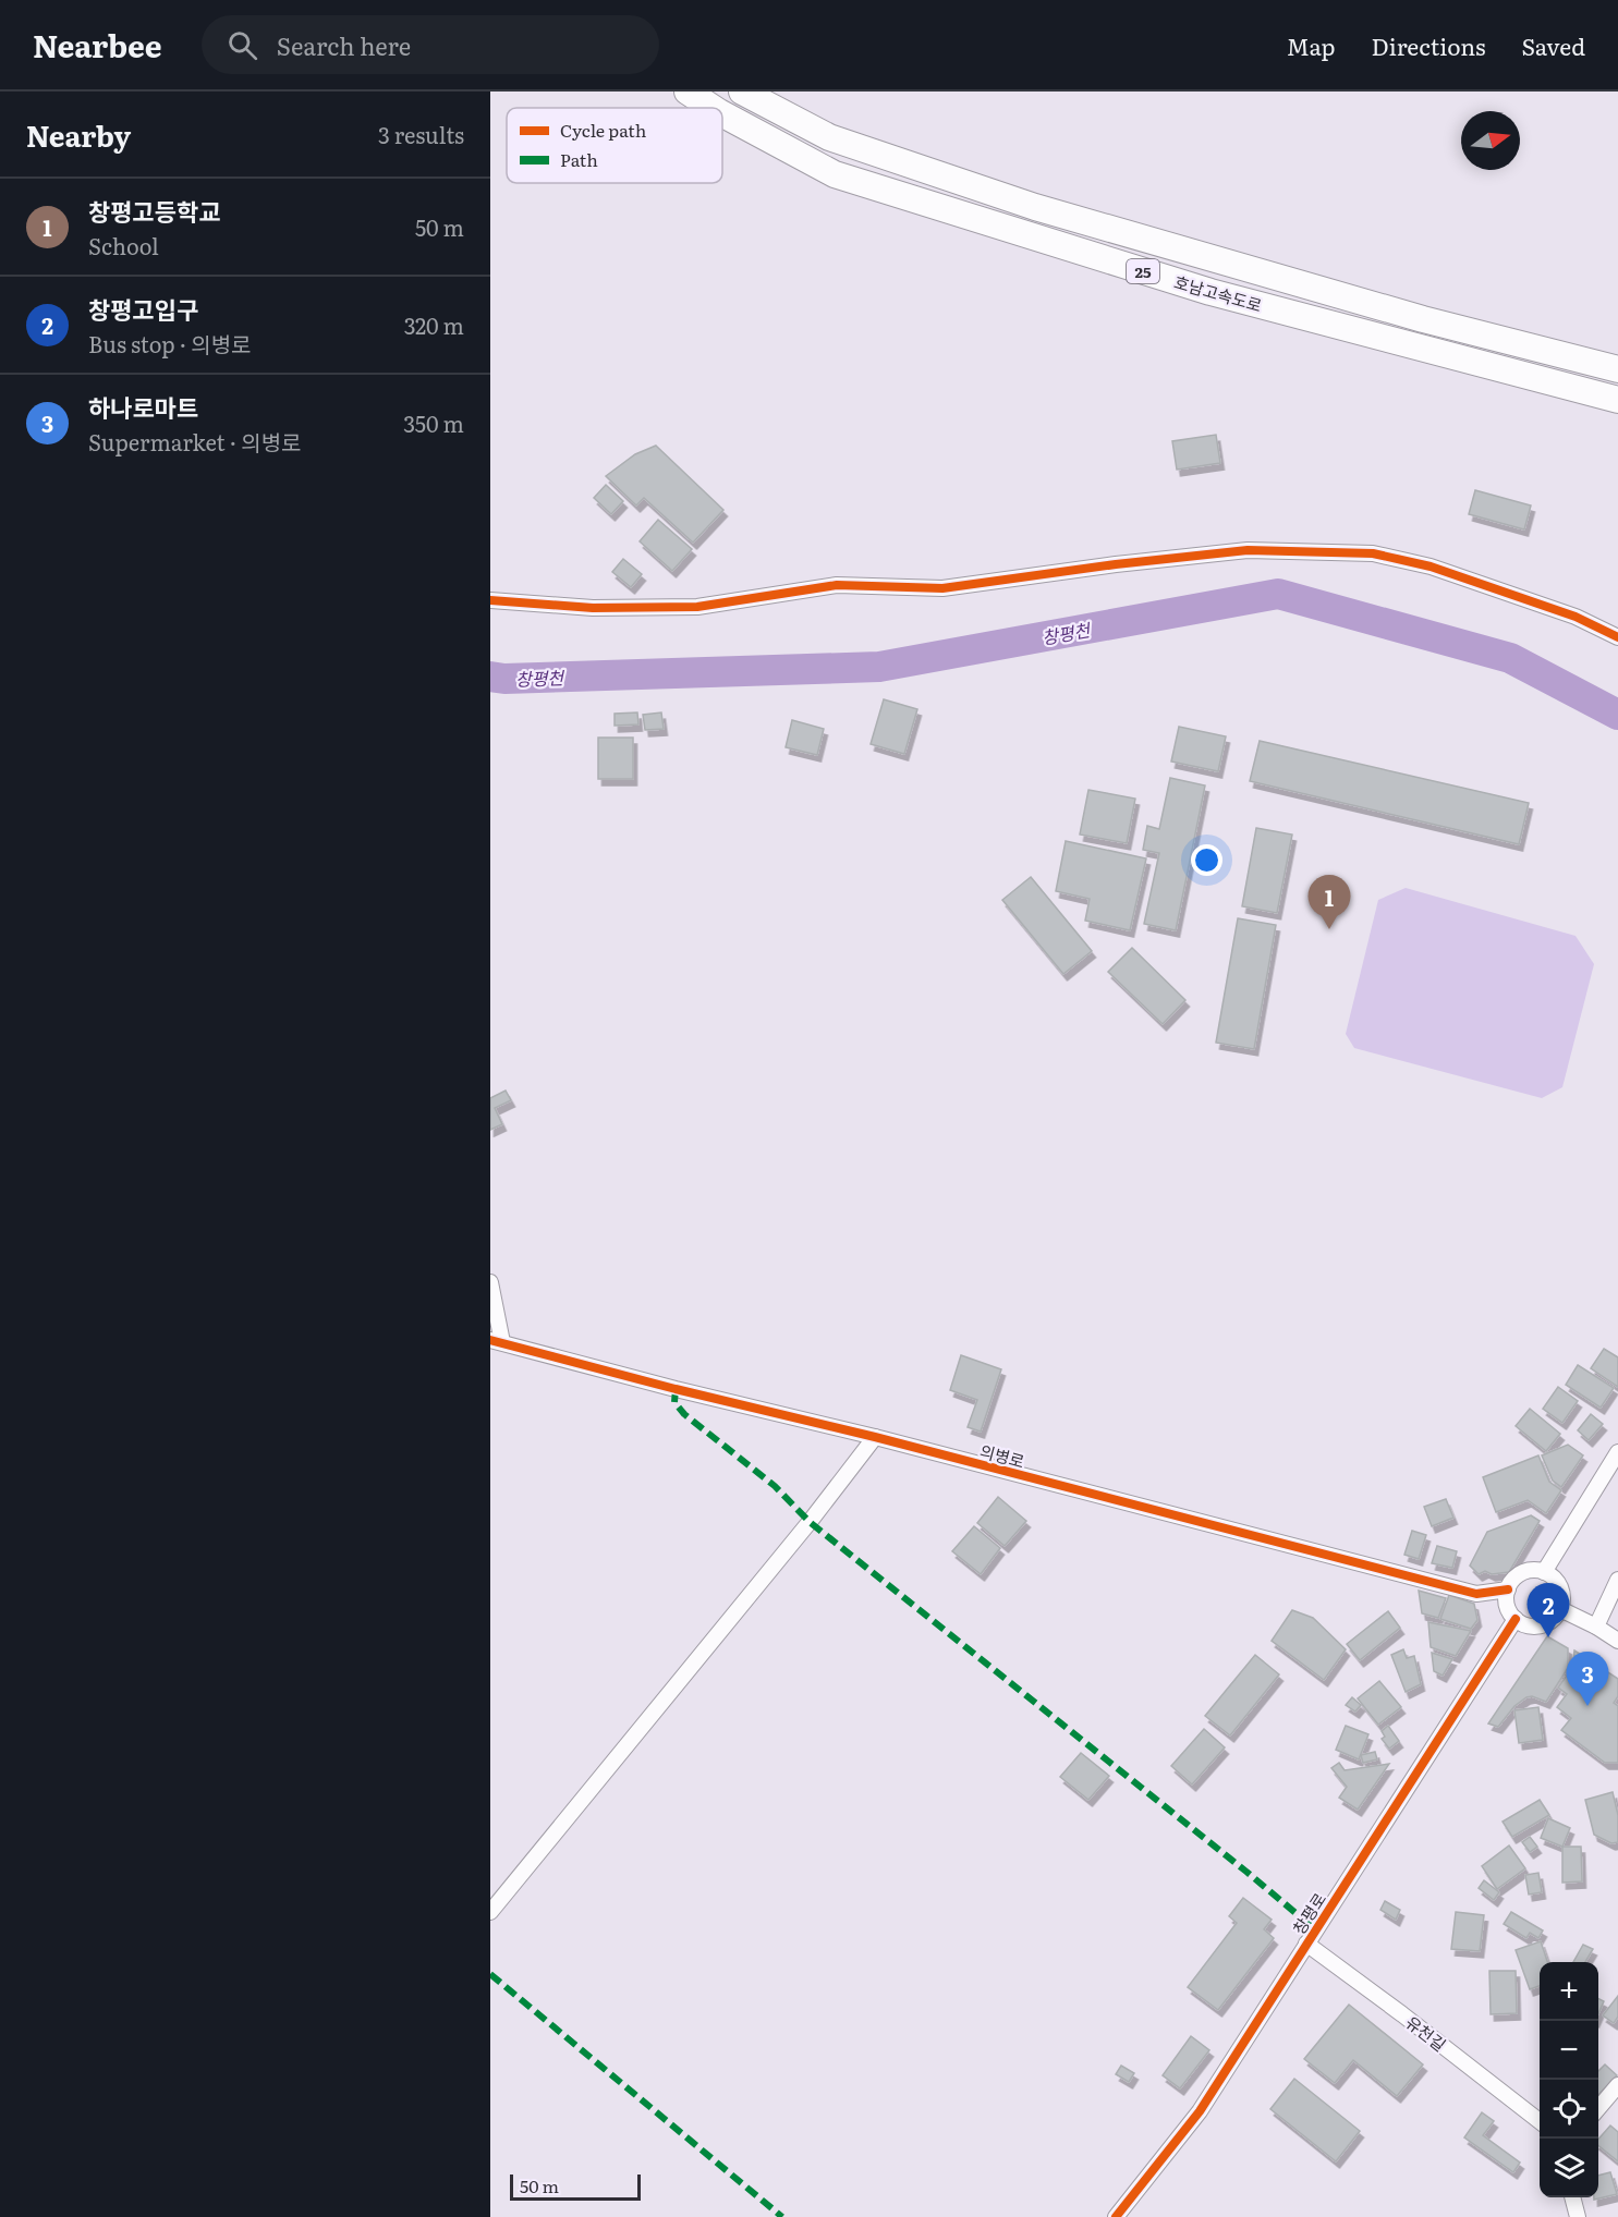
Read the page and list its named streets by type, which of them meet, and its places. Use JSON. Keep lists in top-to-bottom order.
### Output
{
  "streets": {
    "highway": ["25", "호남고속도로"],
    "street": ["의병로", "창평로", "유천길"]
  },
  "crossings": [
    ["의병로", "창평로"],
    ["창평로", "유천길"]
  ],
  "water": ["창평천"],
  "legend": ["Cycle path", "Path"],
  "scale_bar": "50 m",
  "north": "right",
  "page": {
    "header": "Nearbee",
    "search": "Search here",
    "nav": ["Map", "Directions", "Saved"],
    "heading": ["Nearby", "3 results"],
    "list": [
      {
        "mark": "1",
        "name": "창평고등학교",
        "note": "School",
        "value": "50 m"
      },
      {
        "mark": "2",
        "name": "창평고입구",
        "note": "Bus stop · 의병로",
        "value": "320 m"
      },
      {
        "mark": "3",
        "name": "하나로마트",
        "note": "Supermarket · 의병로",
        "value": "350 m"
      }
    ],
    "pins": ["1", "2", "3"],
    "map_buttons": ["+", "−"],
    "scale": "50 m"
  }
}
